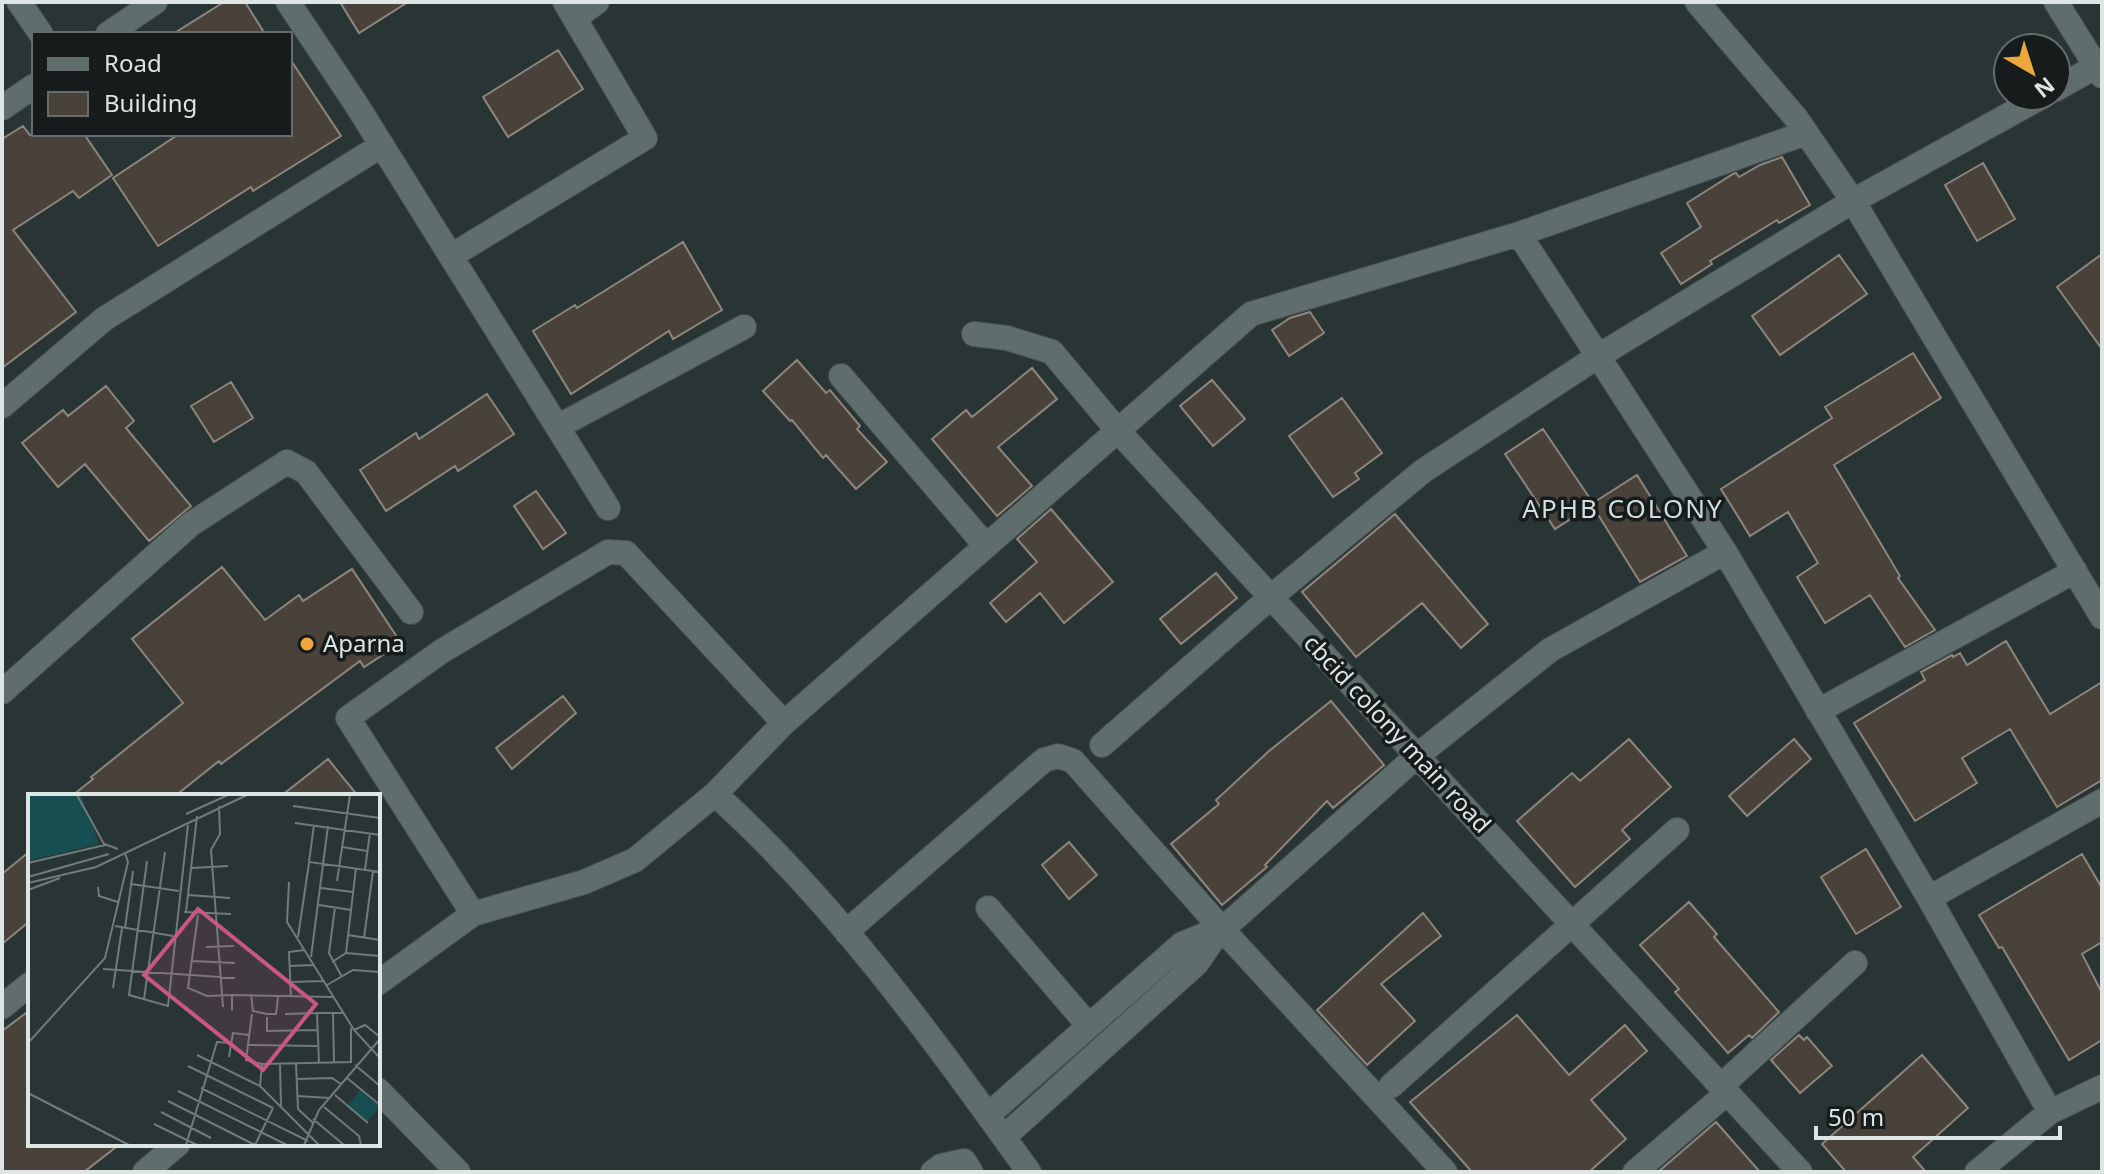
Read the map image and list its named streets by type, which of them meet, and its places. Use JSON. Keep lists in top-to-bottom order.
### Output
{
  "streets": {
    "street": ["cbcid colony main road"]
  },
  "districts": ["APHB COLONY"],
  "places": ["Aparna"],
  "legend": ["Road", "Building"],
  "scale_bar": "50 m",
  "north": "bottom right"
}
